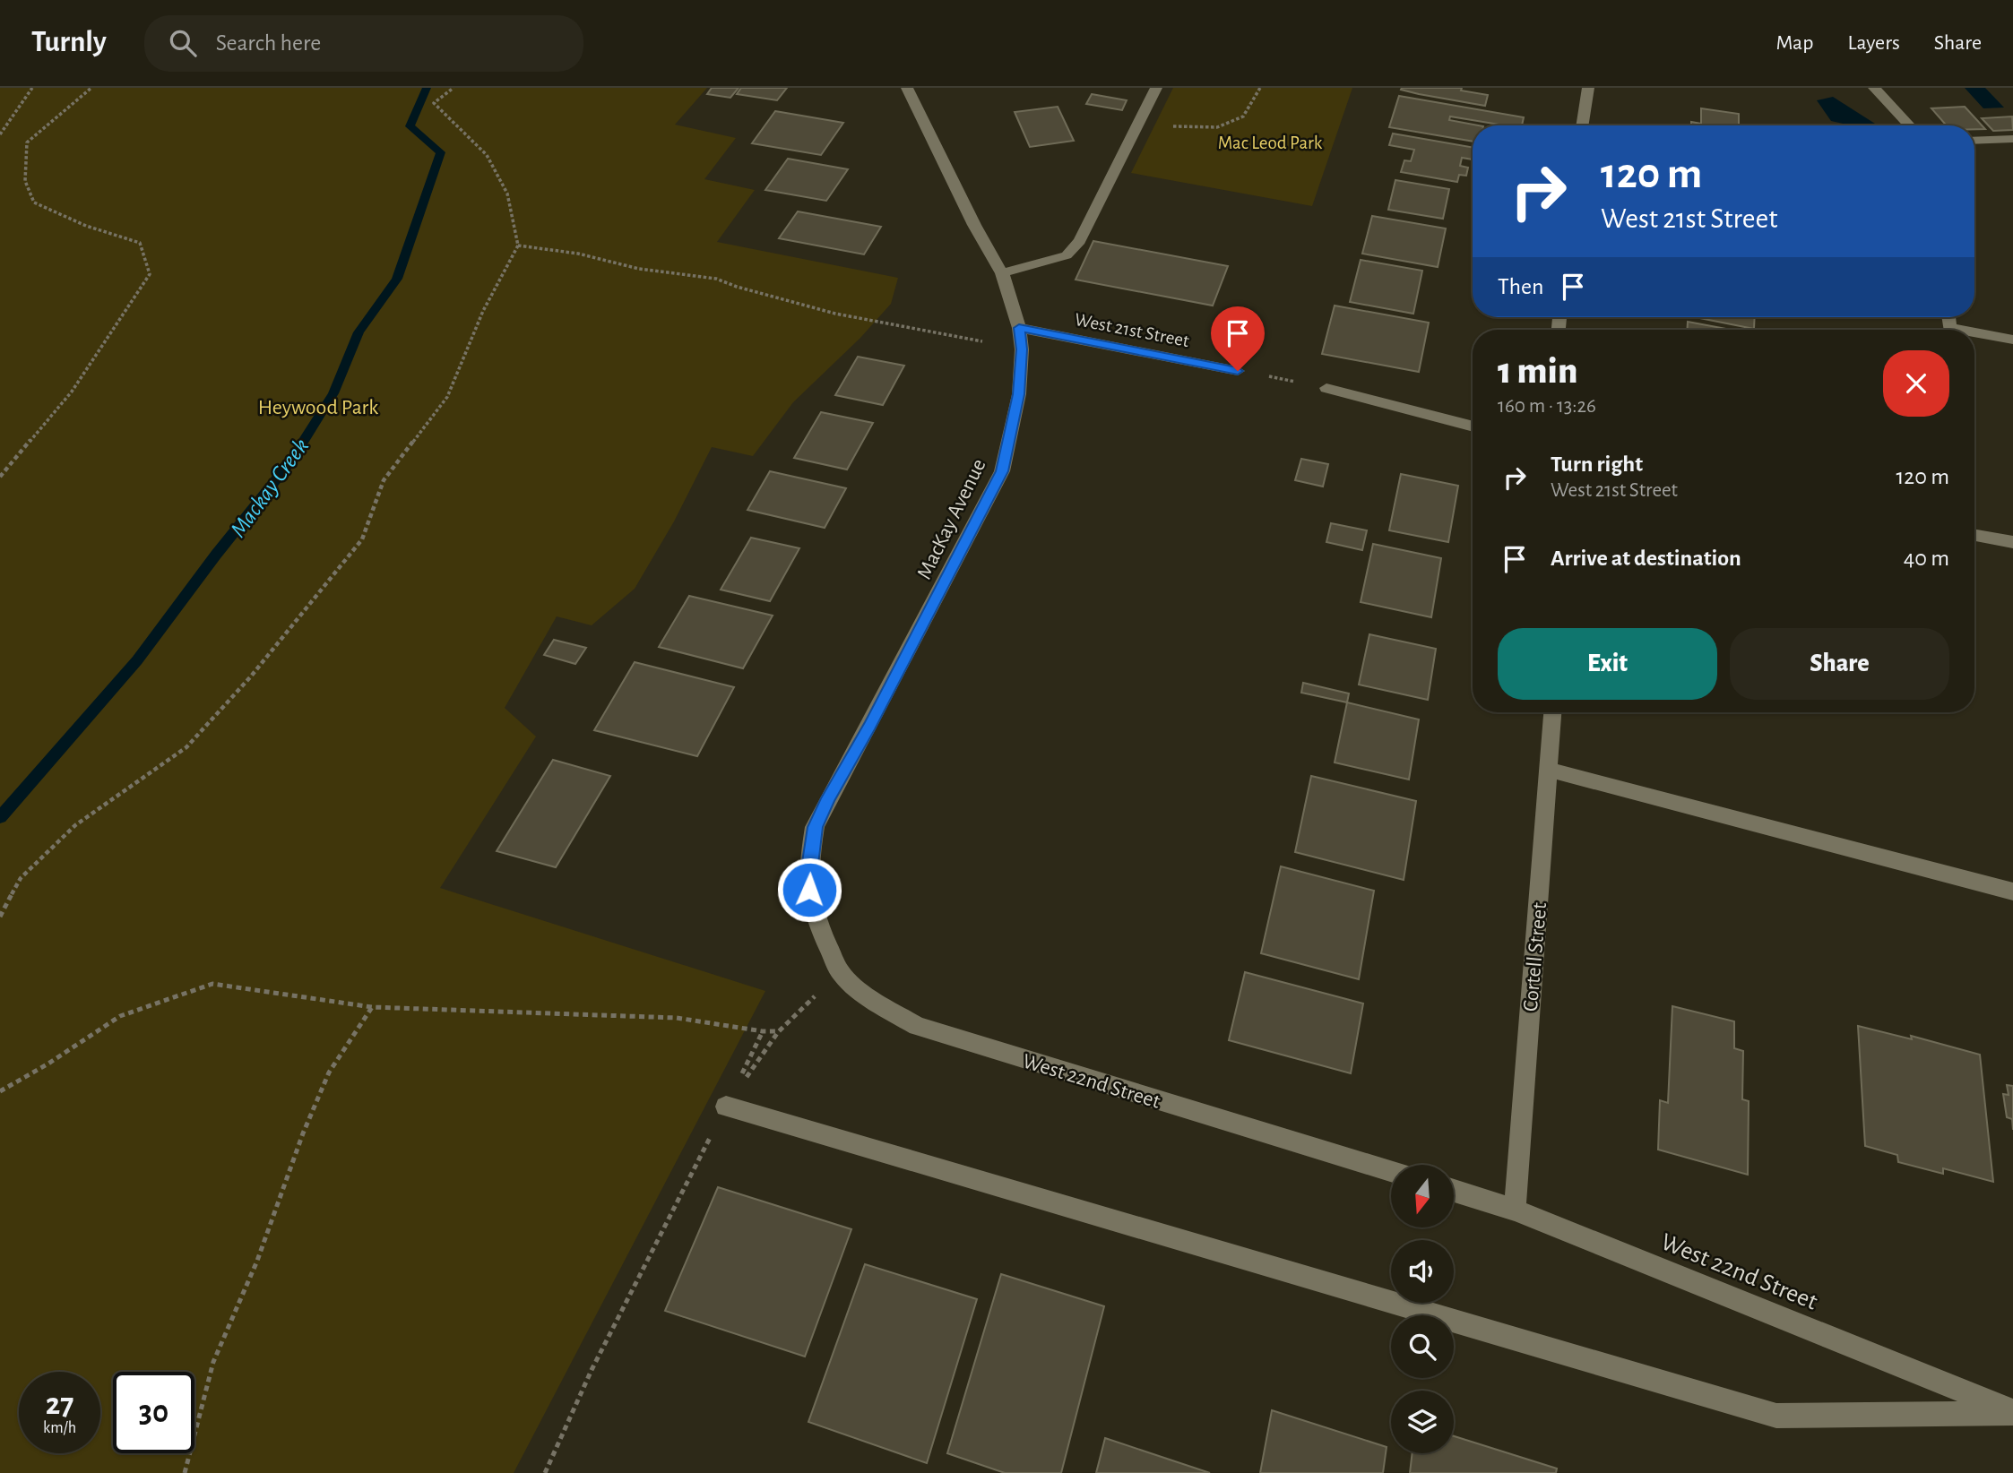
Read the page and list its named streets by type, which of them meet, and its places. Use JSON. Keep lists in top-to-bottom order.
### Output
{
  "streets": {
    "street": [
      "West 21st Street",
      "MacKay Avenue",
      "Cortell Street",
      "West 22nd Street"
    ]
  },
  "crossings": [
    ["West 21st Street", "MacKay Avenue"],
    ["MacKay Avenue", "West 22nd Street"],
    ["Cortell Street", "West 22nd Street"]
  ],
  "water": ["Mackay Creek"],
  "parks": ["Mac Leod Park", "Heywood Park"],
  "north": "bottom",
  "page": {
    "header": "Turnly",
    "search": "Search here",
    "nav": ["Map", "Layers", "Share"],
    "turn": ["120 m", "West 21st Street"],
    "then": "Then",
    "heading": ["1 min", "160 m · 13:26"],
    "list": [
      {
        "name": "Turn right",
        "note": "West 21st Street",
        "value": "120 m"
      },
      {
        "name": "Arrive at destination",
        "value": "40 m"
      }
    ],
    "buttons": ["Exit", "Share"],
    "speed": "27 km/h",
    "limit": "30"
  }
}
